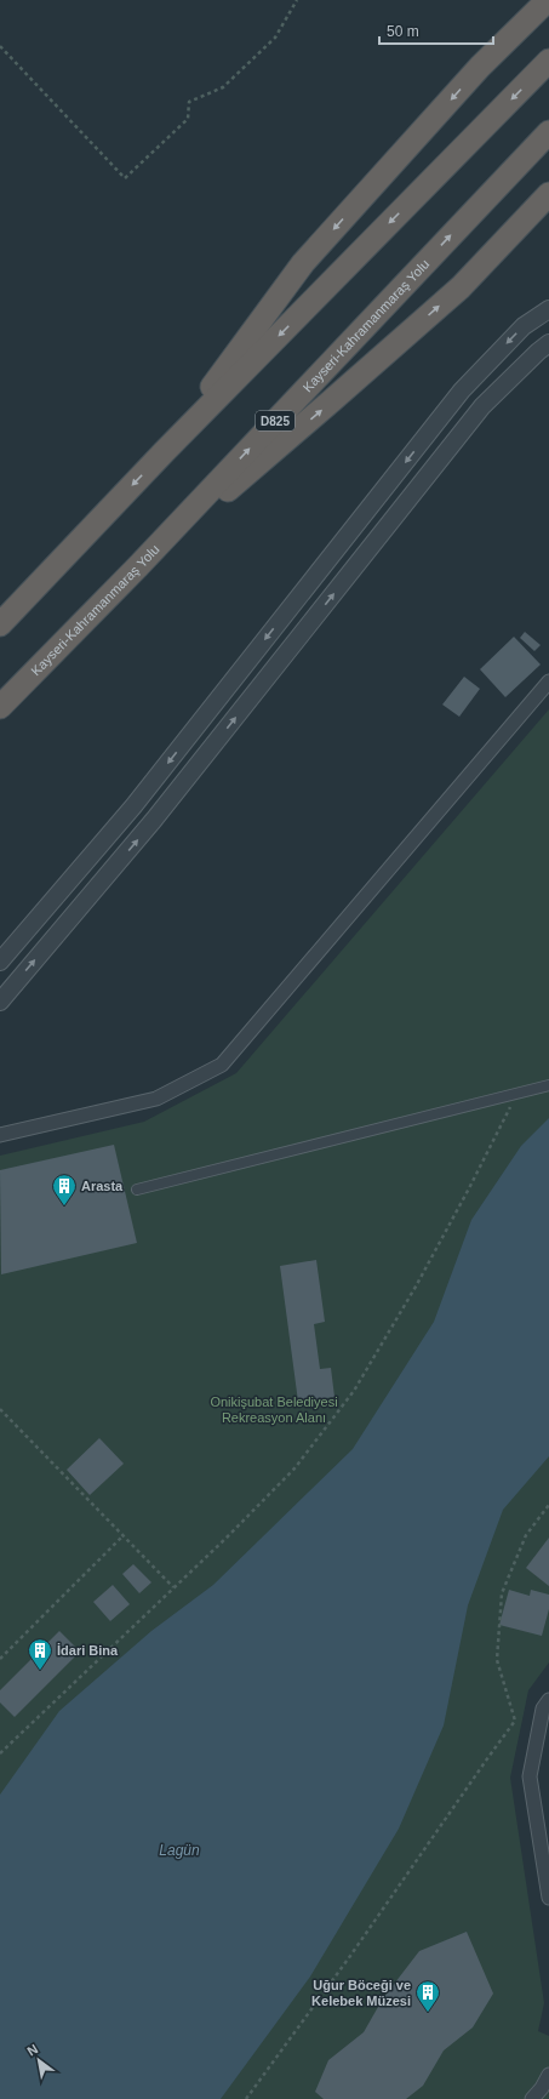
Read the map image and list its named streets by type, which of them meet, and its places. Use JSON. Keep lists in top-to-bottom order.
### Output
{
  "streets": {
    "highway": ["Kayseri-Kahramanmaraş Yolu", "D825"]
  },
  "water": ["Lagün"],
  "parks": ["Onikişubat Belediyesi Rekreasyon Alanı"],
  "places": {
    "building": ["Arasta", "İdari Bina", "Uğur Böceği ve Kelebek Müzesi"]
  },
  "scale_bar": "50 m",
  "north": "top left"
}
